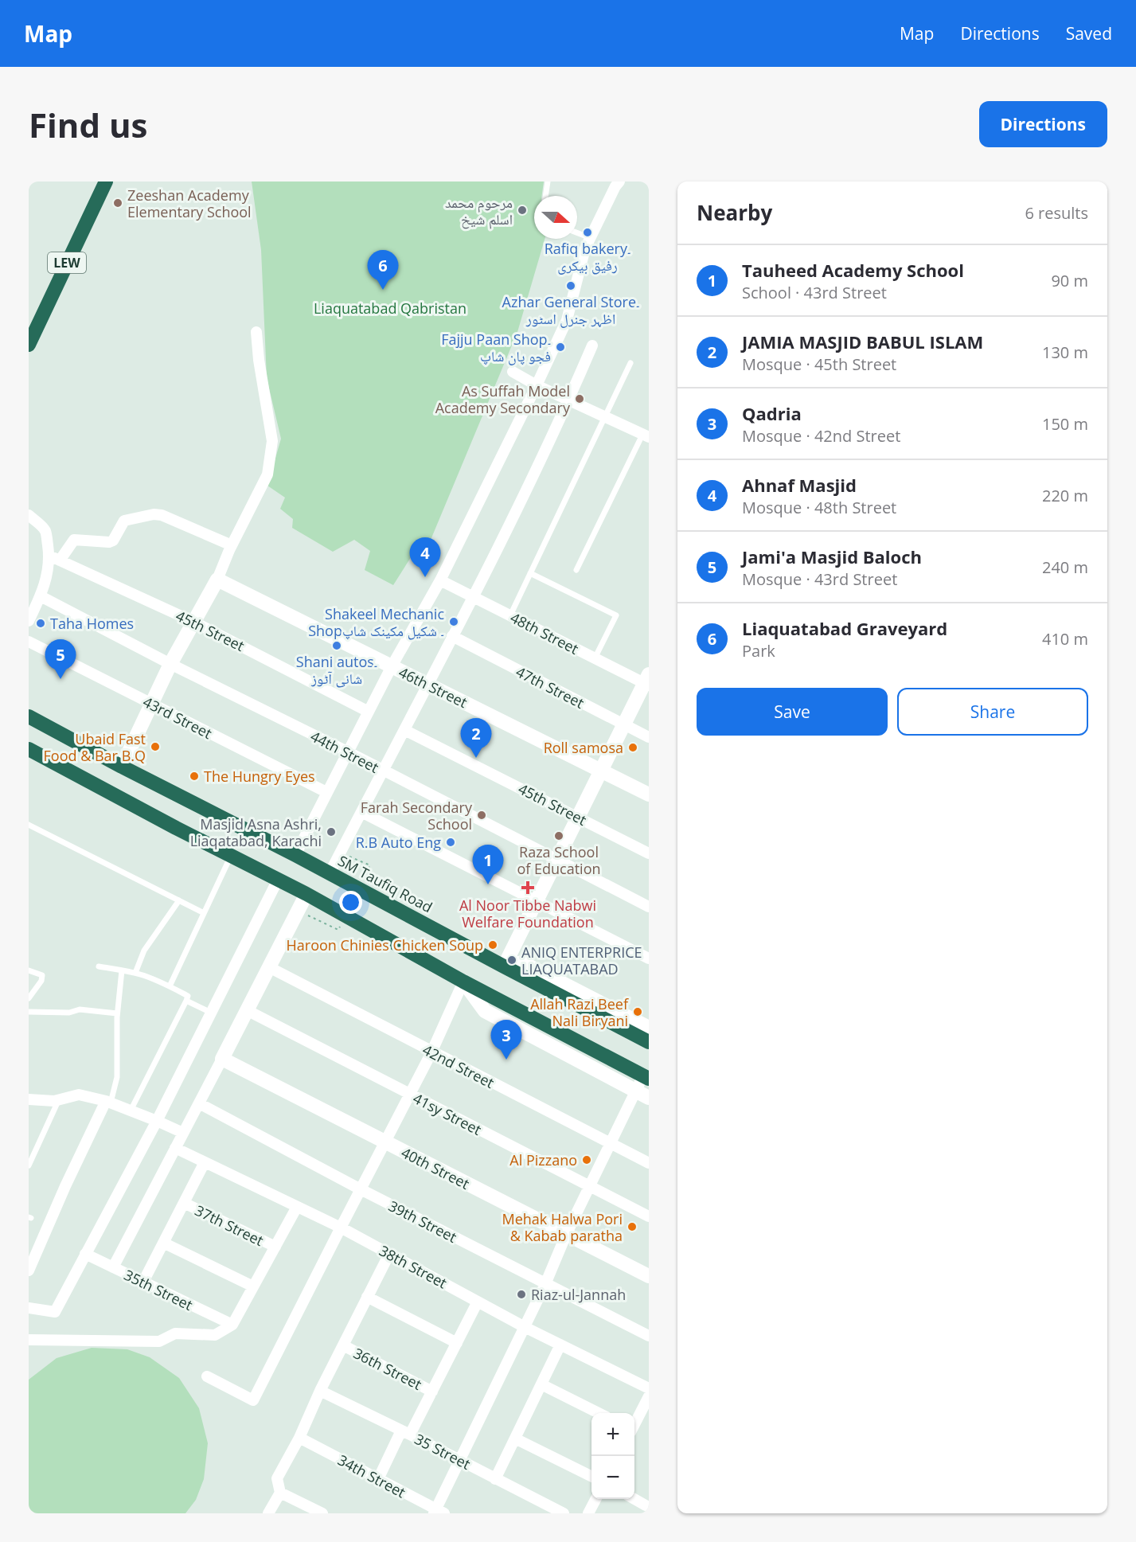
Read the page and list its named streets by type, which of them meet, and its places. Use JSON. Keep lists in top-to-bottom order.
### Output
{
  "streets": {
    "highway": ["LEW", "SM Taufiq Road"],
    "street": [
      "45th Street",
      "48th Street",
      "46th Street",
      "47th Street",
      "43rd Street",
      "44th Street",
      "42nd Street",
      "41sy Street",
      "40th Street",
      "39th Street",
      "37th Street",
      "38th Street",
      "35th Street",
      "36th Street",
      "35 Street",
      "34th Street"
    ]
  },
  "parks": ["Liaquatabad Qabristan"],
  "places": {
    "other": [
      "Zeeshan Academy Elementary School",
      "مرحوم محمد اسلم شیخ",
      "Rafiq bakery۔ رفیق بیکری",
      "Azhar General Store۔ اظہر جنرل اسٹور",
      "Fajju Paan Shop۔ فجو پان شاپ",
      "As Suffah Model Academy Secondary",
      "Shakeel Mechanic Shop۔ شکیل مکینک شاپ",
      "Taha Homes",
      "Shani autos۔ شانی آٹوز",
      "Ubaid Fast Food & Bar B.Q",
      "Roll samosa",
      "The Hungry Eyes",
      "Farah Secondary School",
      "Masjid Asna Ashri, Liaqatabad, Karachi",
      "Raza School of Education",
      "R.B Auto Eng",
      "Haroon Chinies Chicken Soup",
      "ANIQ ENTERPRICE LIAQUATABAD",
      "Allah Razi Beef Nali Biryani",
      "Al Pizzano",
      "Mehak Halwa Pori & Kabab paratha",
      "Riaz-ul-Jannah"
    ],
    "health": ["Al Noor Tibbe Nabwi Welfare Foundation"]
  },
  "north": "right",
  "page": {
    "header": "Map",
    "nav": ["Map", "Directions", "Saved"],
    "buttons": [
      "Directions",
      ["Save", "Share"]
    ],
    "title": "Find us",
    "heading": ["Nearby", "6 results"],
    "list": [
      {
        "mark": "1",
        "name": "Tauheed Academy School",
        "note": "School · 43rd Street",
        "value": "90 m"
      },
      {
        "mark": "2",
        "name": "JAMIA MASJID BABUL ISLAM",
        "note": "Mosque · 45th Street",
        "value": "130 m"
      },
      {
        "mark": "3",
        "name": "Qadria",
        "note": "Mosque · 42nd Street",
        "value": "150 m"
      },
      {
        "mark": "4",
        "name": "Ahnaf Masjid",
        "note": "Mosque · 48th Street",
        "value": "220 m"
      },
      {
        "mark": "5",
        "name": "Jami'a Masjid Baloch",
        "note": "Mosque · 43rd Street",
        "value": "240 m"
      },
      {
        "mark": "6",
        "name": "Liaquatabad Graveyard",
        "note": "Park",
        "value": "410 m"
      }
    ],
    "pins": [
      "6",
      "4",
      "5",
      "2",
      "1",
      "3"
    ],
    "map_buttons": ["+", "−"]
  }
}
